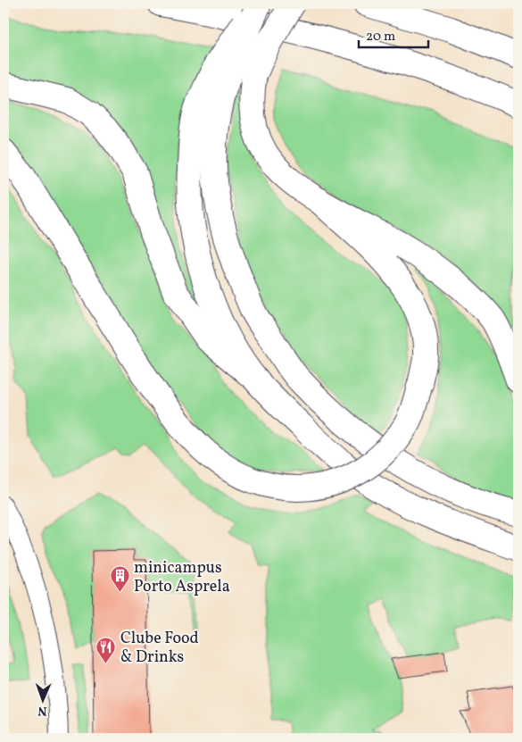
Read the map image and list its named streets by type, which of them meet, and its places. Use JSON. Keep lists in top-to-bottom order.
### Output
{
  "places": {
    "building": ["minicampus Porto Asprela"],
    "restaurant": ["Clube Food & Drinks"]
  },
  "scale_bar": "20 m",
  "north": "bottom"
}
